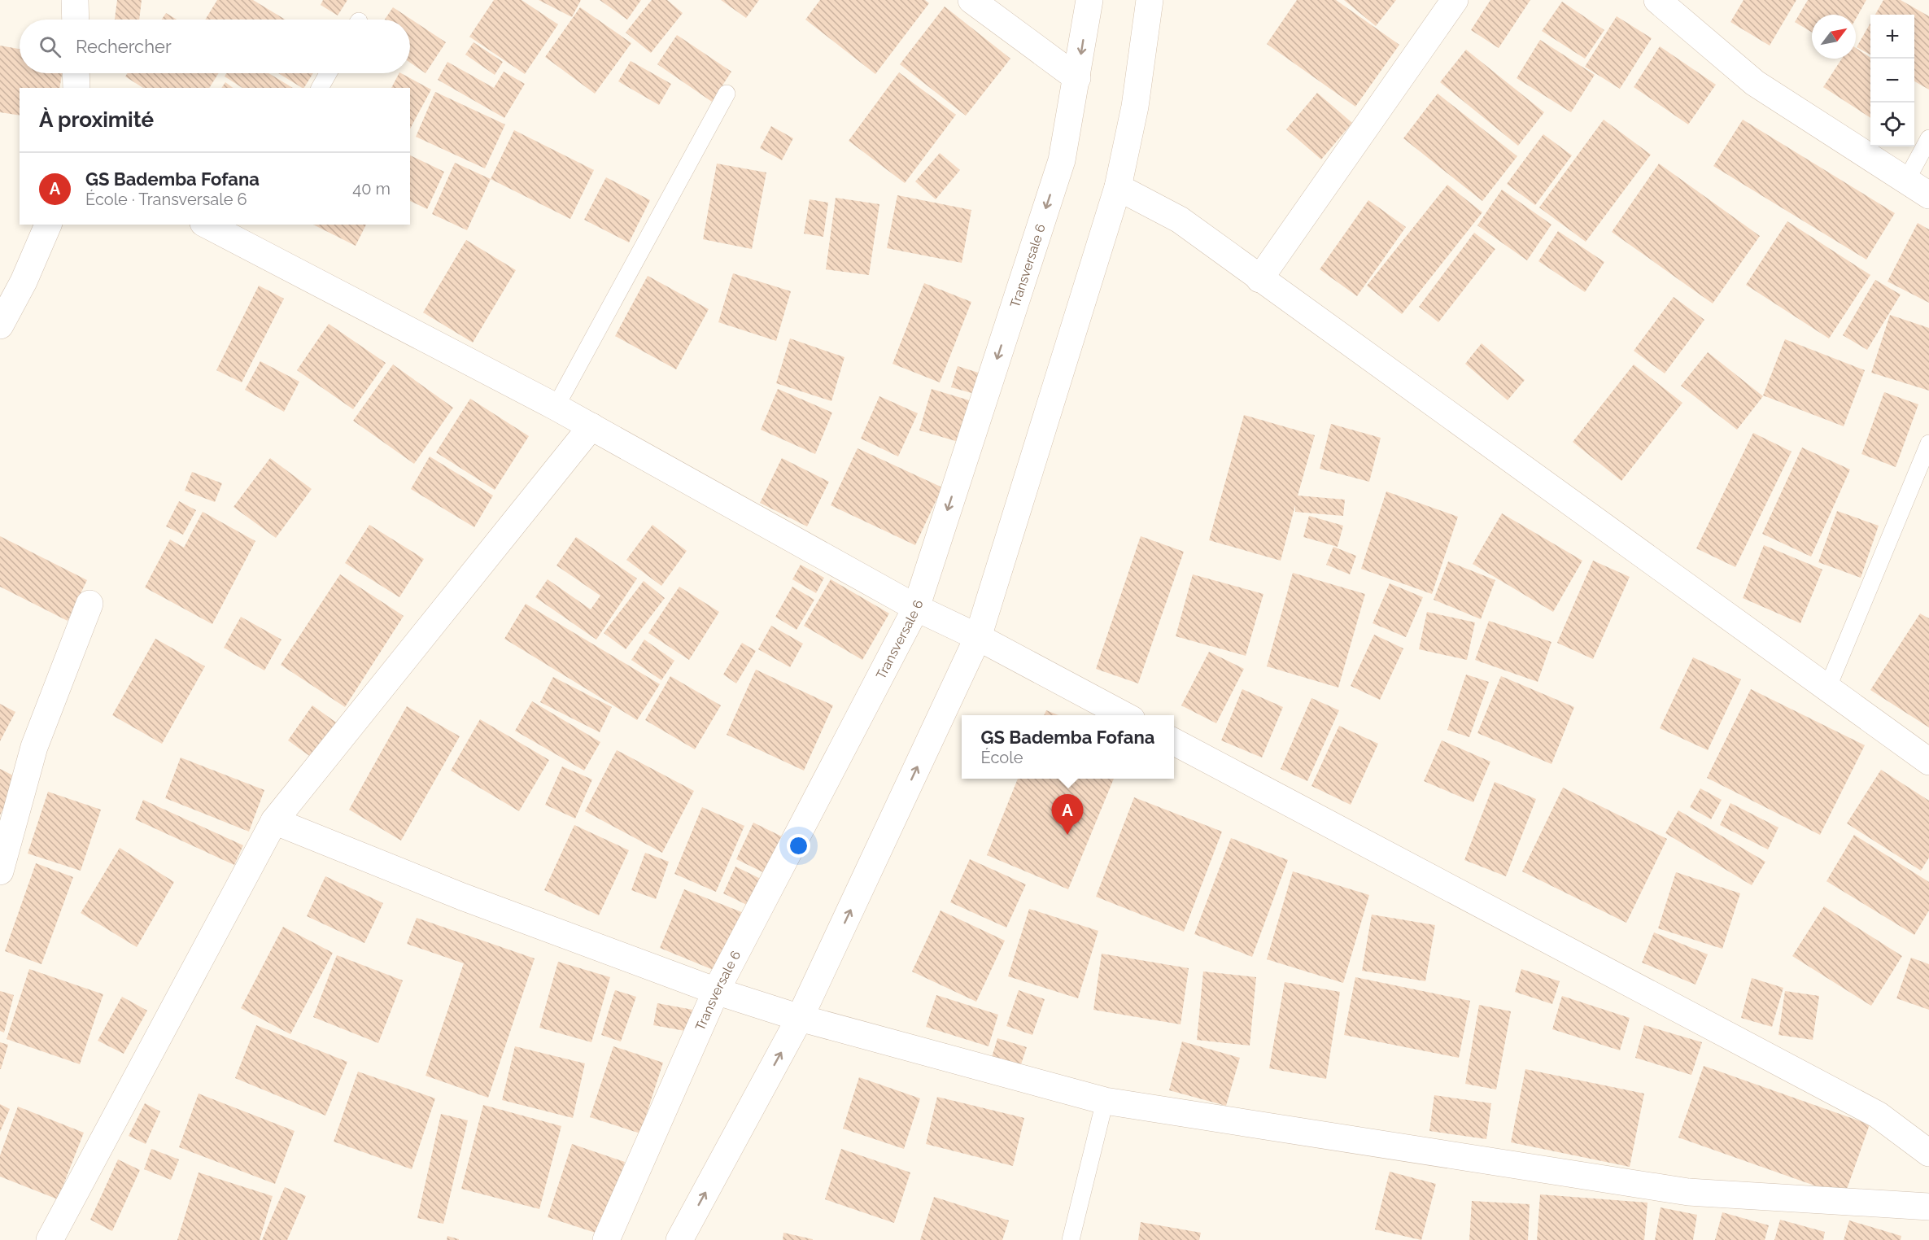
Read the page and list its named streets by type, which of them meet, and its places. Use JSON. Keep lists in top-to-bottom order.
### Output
{
  "streets": {
    "street": ["Transversale 6"]
  },
  "north": "top right",
  "page": {
    "map_buttons": ["+", "−"],
    "search": "Rechercher",
    "heading": "À proximité",
    "list": [
      {
        "mark": "A",
        "name": "GS Bademba Fofana",
        "note": "École · Transversale 6",
        "value": "40 m"
      }
    ],
    "popup": ["GS Bademba Fofana", "École"],
    "pins": "A"
  }
}
